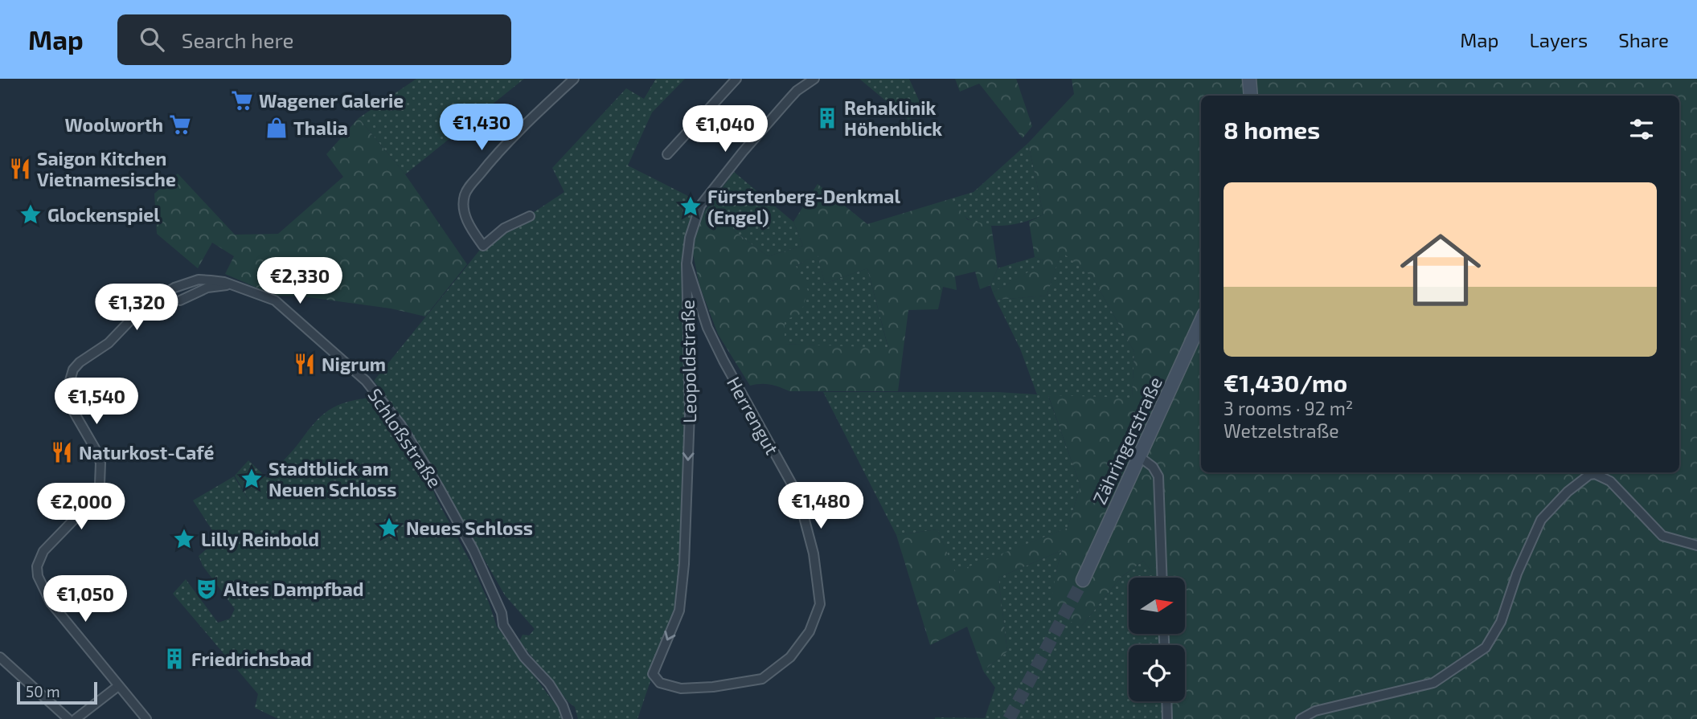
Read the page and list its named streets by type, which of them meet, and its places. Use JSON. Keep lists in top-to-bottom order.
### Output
{
  "streets": {
    "main road": ["Zähringerstraße"],
    "street": ["Leopoldstraße", "Herrengut", "Schloßstraße"]
  },
  "crossings": [
    ["Leopoldstraße", "Herrengut"]
  ],
  "one_way": ["Leopoldstraße"],
  "places": {
    "supermarket": ["Wagener Galerie", "Woolworth"],
    "building": ["Rehaklinik Höhenblick", "Friedrichsbad"],
    "shop": ["Thalia"],
    "restaurant": ["Saigon Kitchen Vietnamesische", "Nigrum", "Naturkost-Café"],
    "place": [
      "Fürstenberg-Denkmal (Engel)",
      "Glockenspiel",
      "Stadtblick am Neuen Schloss",
      "Neues Schloss",
      "Lilly Reinbold"
    ],
    "theatre": ["Altes Dampfbad"]
  },
  "scale_bar": "50 m",
  "north": "right",
  "page": {
    "header": "Map",
    "search": "Search here",
    "nav": ["Map", "Layers", "Share"],
    "heading": "8 homes",
    "price": [
      "€1,430",
      "€1,040",
      "€2,330",
      "€1,320",
      "€1,540",
      "€1,480",
      "€2,000",
      "€1,050"
    ],
    "list": [
      {
        "name": "€1,430/mo",
        "note": "3 rooms · 92 m² · Wetzelstraße"
      }
    ],
    "scale": "50 m"
  }
}
